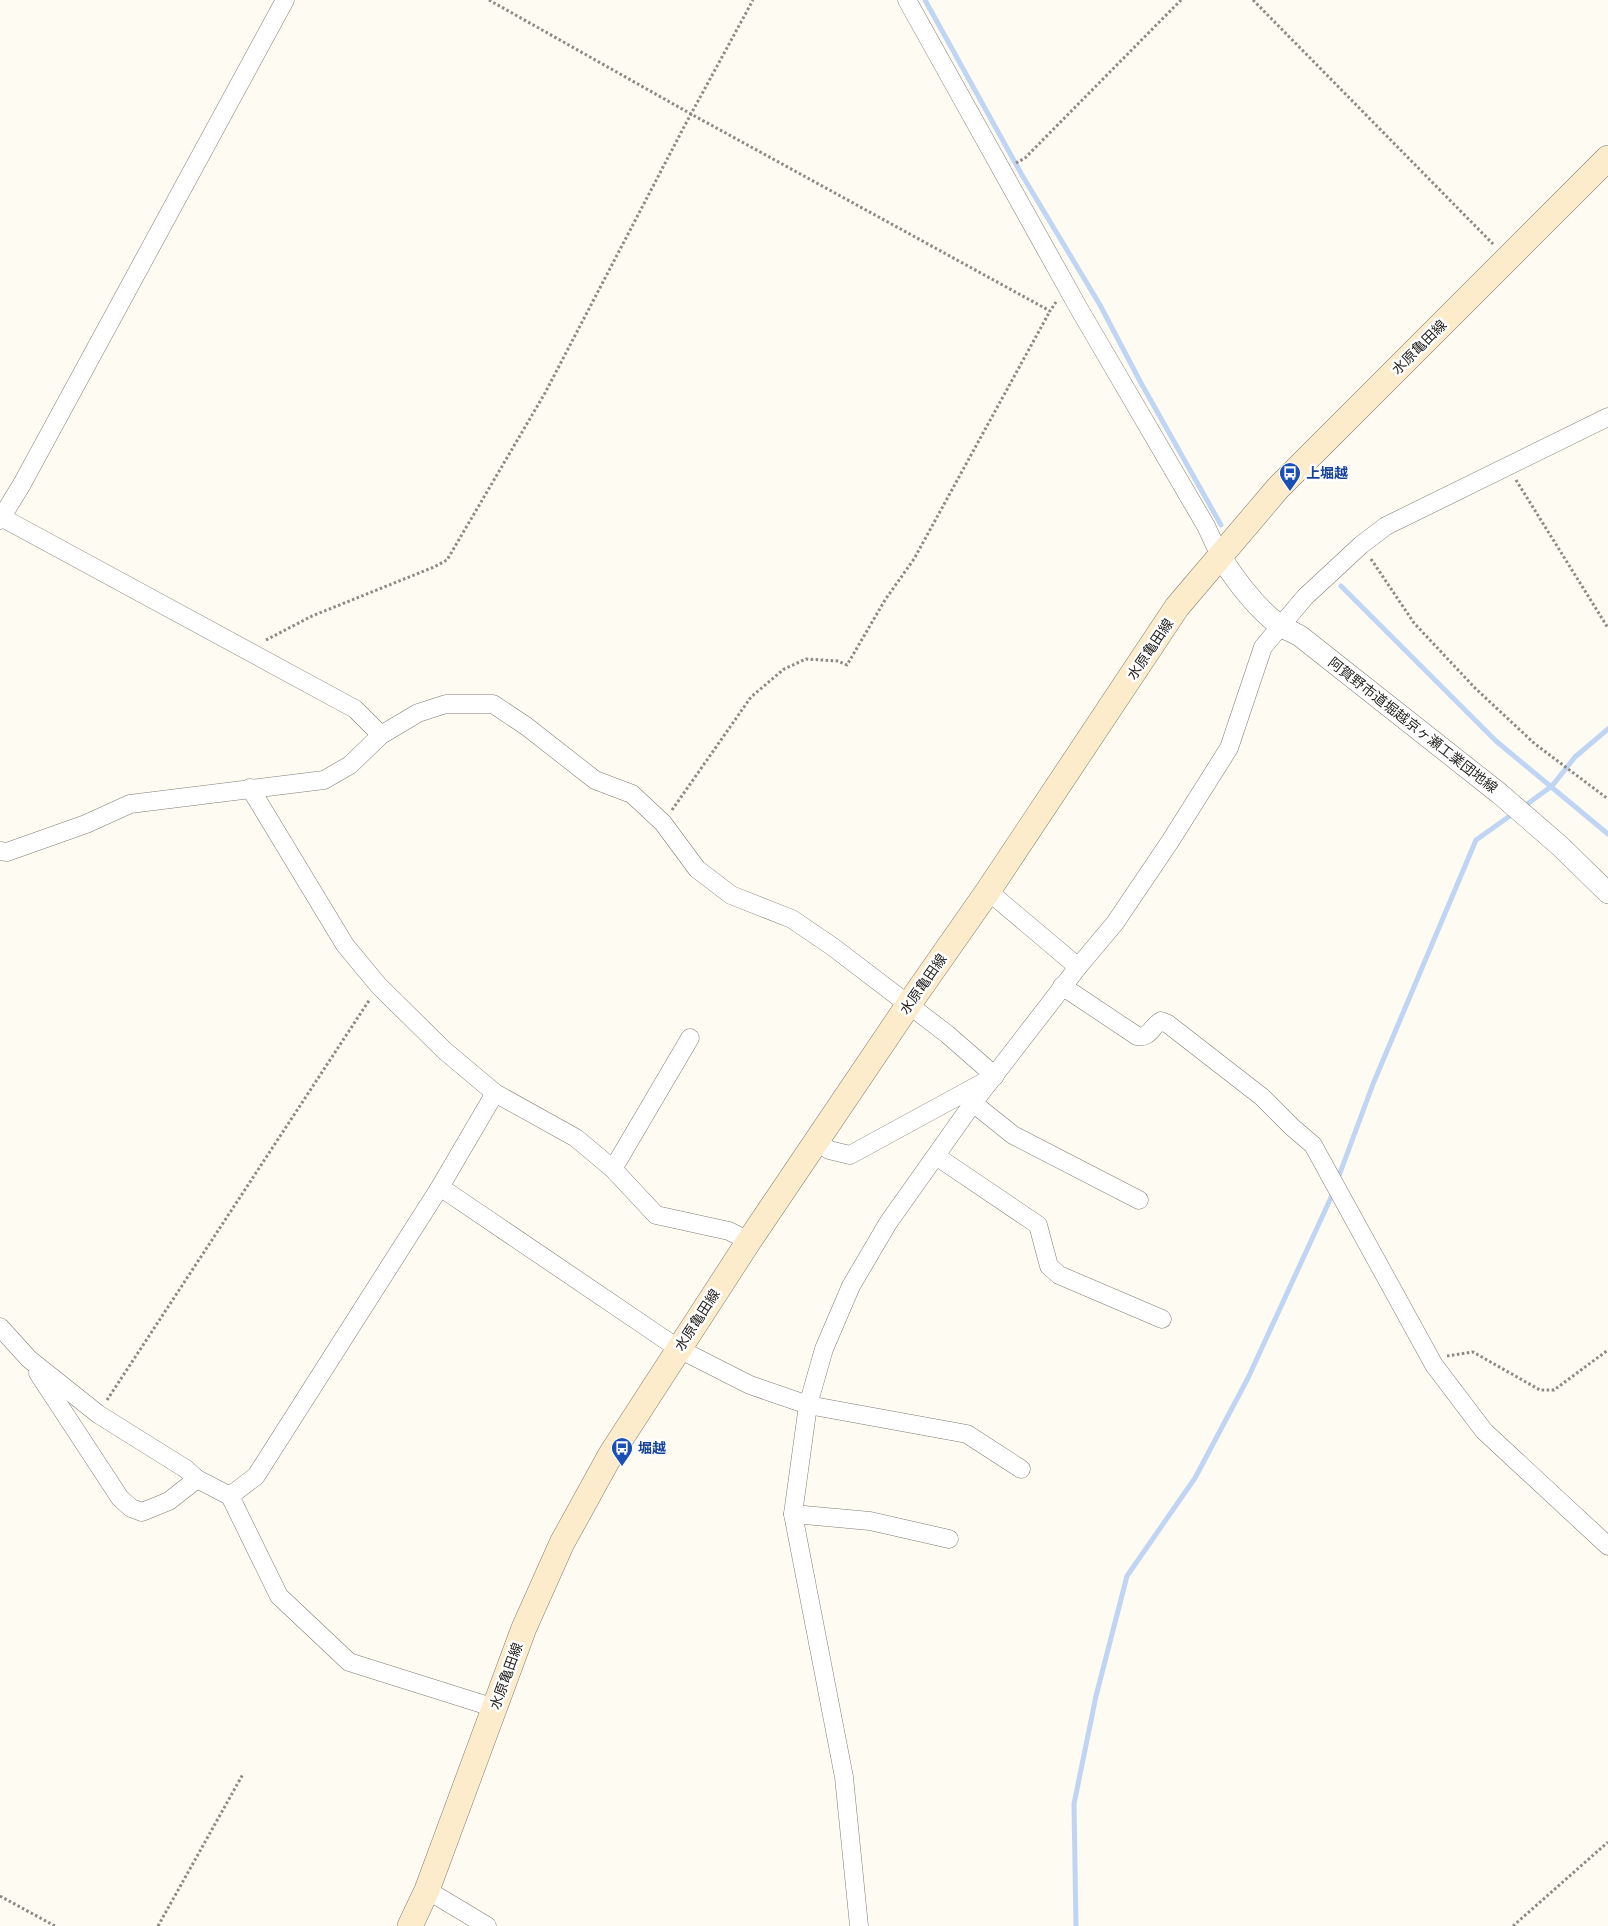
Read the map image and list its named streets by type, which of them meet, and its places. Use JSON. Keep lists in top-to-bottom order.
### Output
{
  "streets": {
    "main road": ["水原亀田線"],
    "street": ["阿賀野市道堀越京ヶ瀬工業団地線"]
  },
  "crossings": [
    ["水原亀田線", "阿賀野市道堀越京ヶ瀬工業団地線"]
  ],
  "places": {
    "bus stop": ["上堀越", "堀越"]
  }
}
